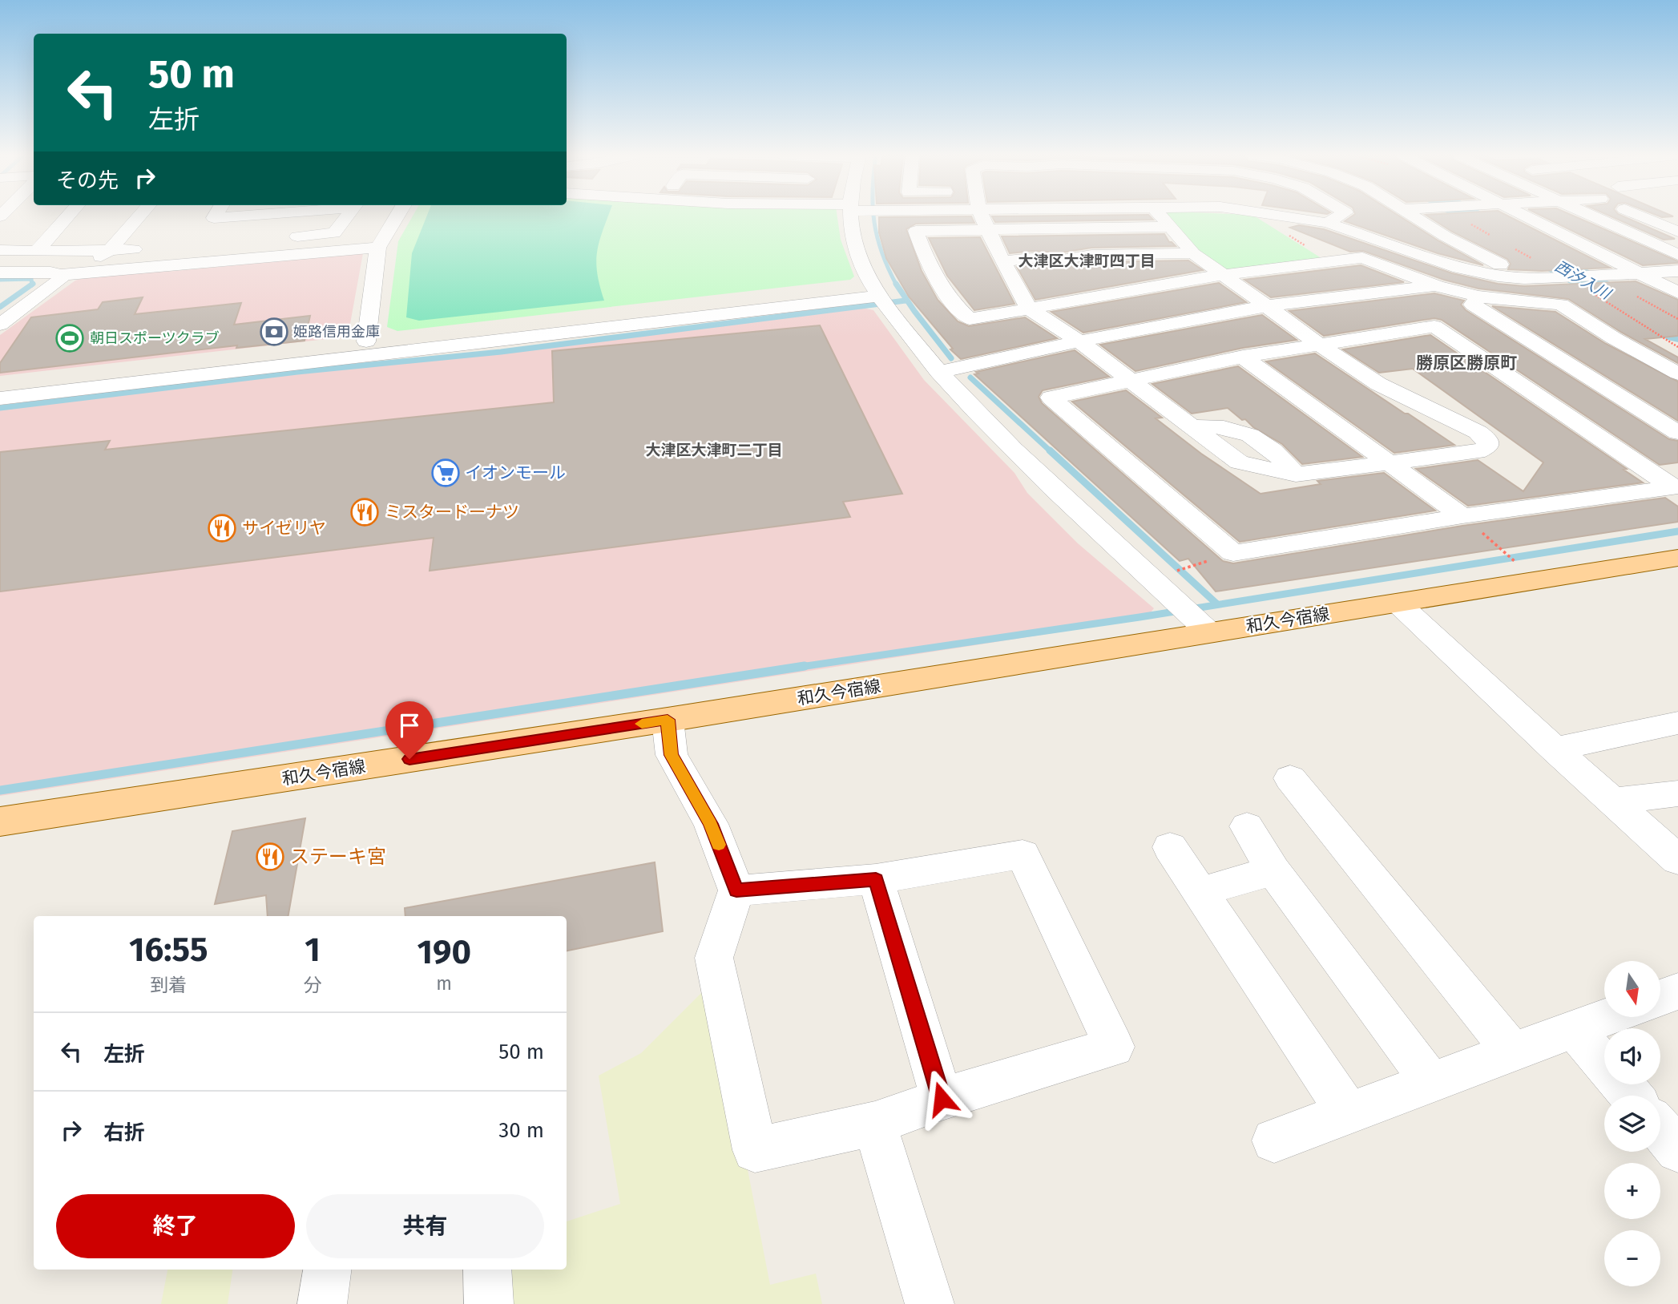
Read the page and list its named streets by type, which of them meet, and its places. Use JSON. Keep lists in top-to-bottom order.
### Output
{
  "streets": {
    "main road": ["和久今宿線"]
  },
  "districts": ["大津区大津町四丁目", "勝原区勝原町", "大津区大津町二丁目"],
  "water": ["西汐入川"],
  "places": {
    "bank": ["姫路信用金庫"],
    "sports": ["朝日スポーツクラブ"],
    "supermarket": ["イオンモール"],
    "restaurant": ["ミスタードーナツ", "サイゼリヤ", "ステーキ宮"]
  },
  "north": "bottom",
  "page": {
    "turn": ["50 m", "左折"],
    "then": "その先",
    "eta": [
      "16:55",
      "到着",
      "1",
      "分",
      "190",
      "m"
    ],
    "map_buttons": ["+", "−"],
    "list": [
      {
        "name": "左折",
        "value": "50 m"
      },
      {
        "name": "右折",
        "value": "30 m"
      }
    ],
    "buttons": ["終了", "共有"]
  }
}
